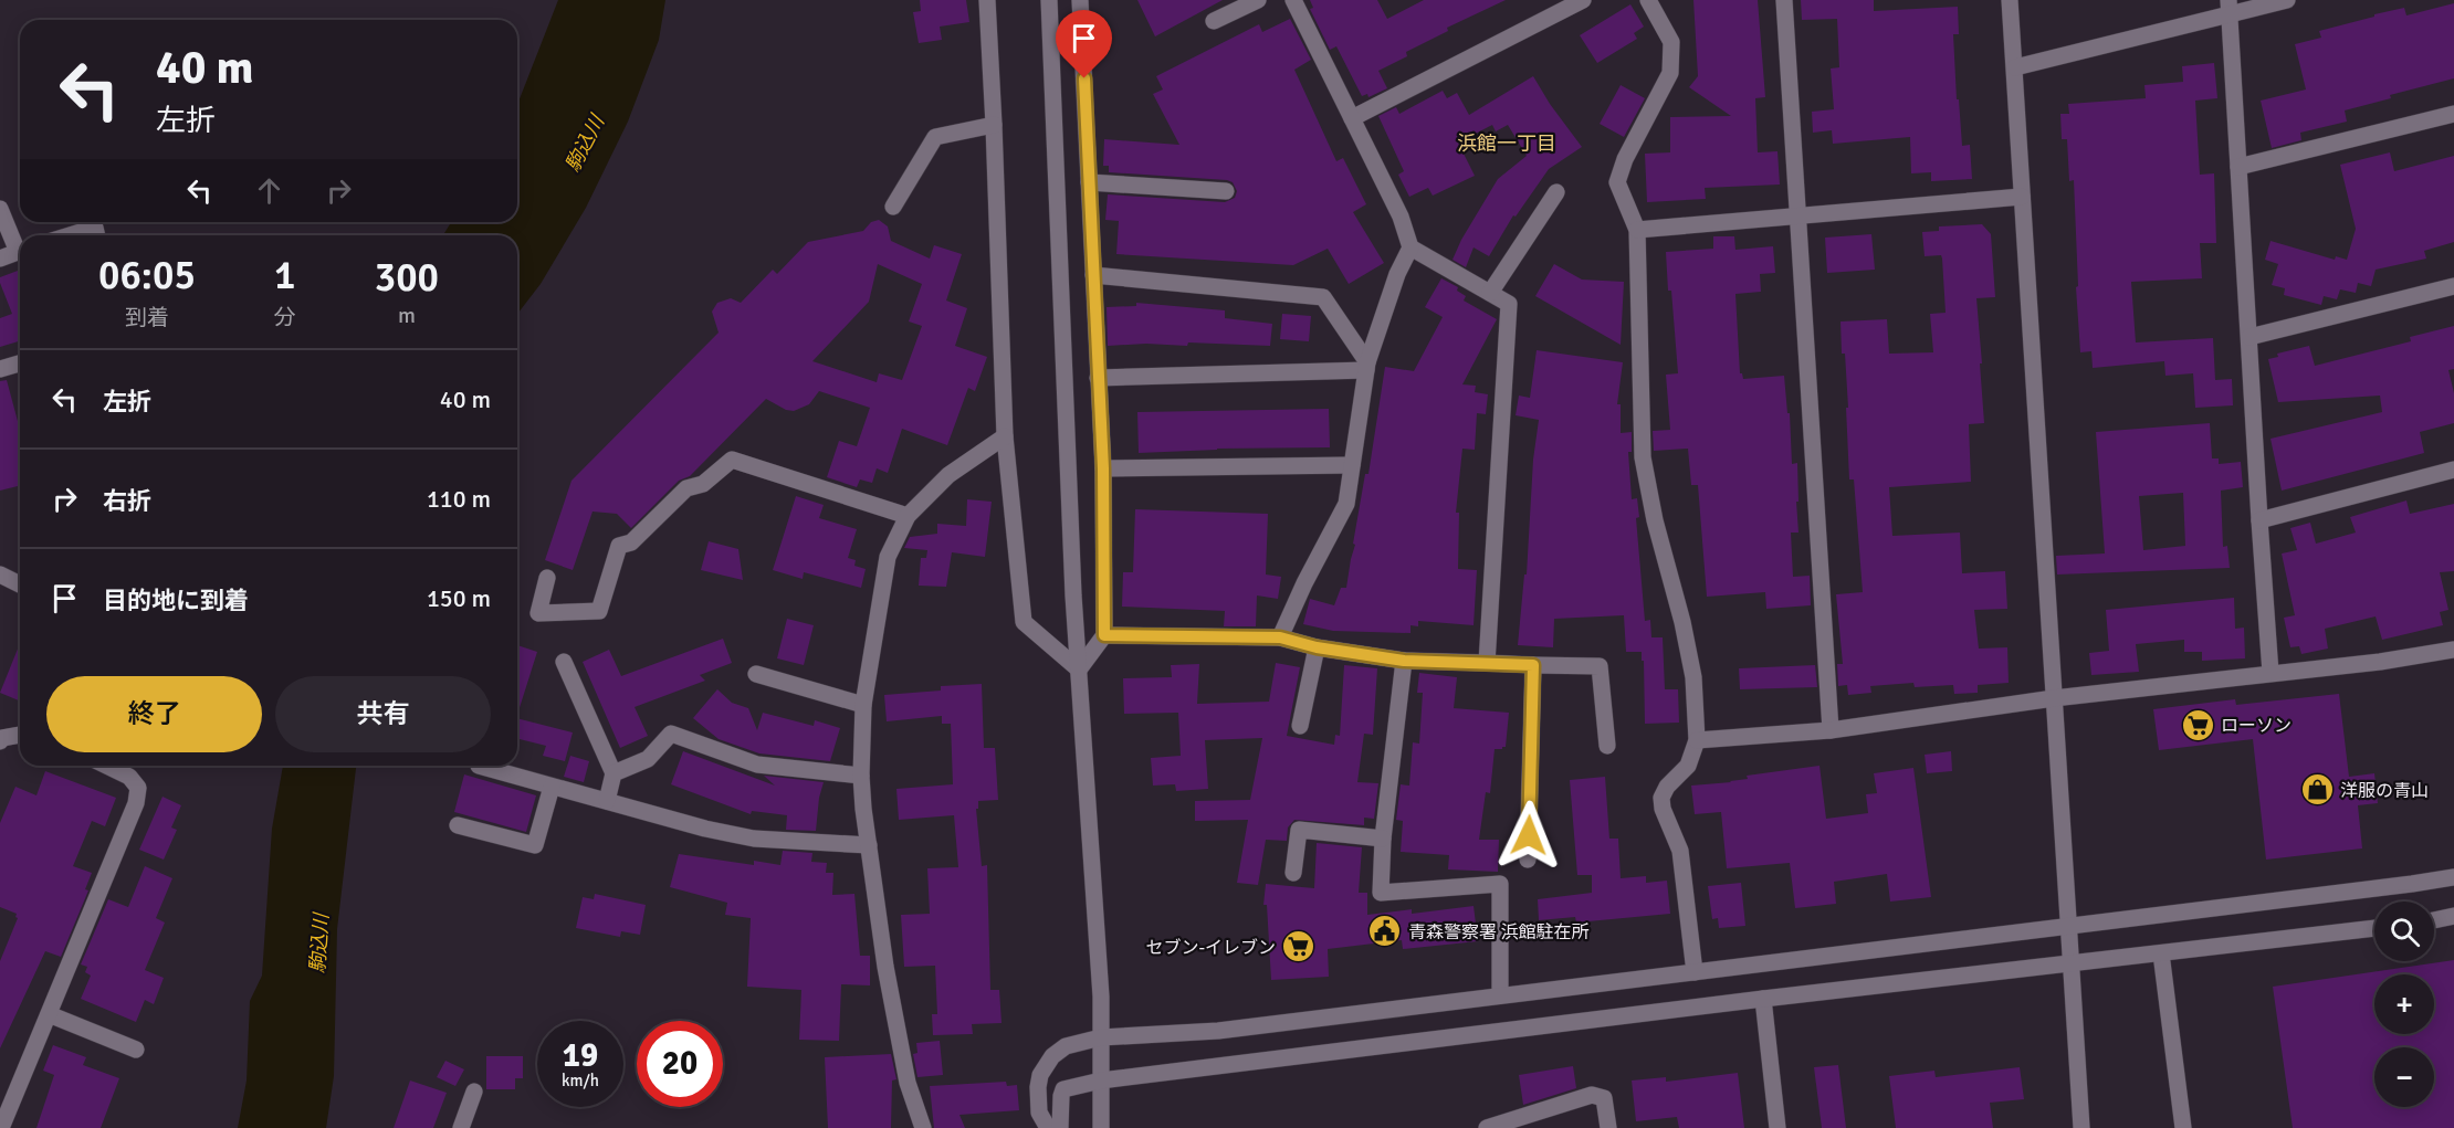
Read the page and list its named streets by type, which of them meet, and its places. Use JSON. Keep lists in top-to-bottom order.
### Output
{
  "districts": ["浜館一丁目"],
  "water": ["駒込川"],
  "places": {
    "supermarket": ["ローソン", "セブン-イレブン"],
    "shop": ["洋服の青山"],
    "public building": ["青森警察署 浜館駐在所"]
  },
  "page": {
    "turn": ["40 m", "左折"],
    "eta": [
      "06:05",
      "到着",
      "1",
      "分",
      "300",
      "m"
    ],
    "list": [
      {
        "name": "左折",
        "value": "40 m"
      },
      {
        "name": "右折",
        "value": "110 m"
      },
      {
        "name": "目的地に到着",
        "value": "150 m"
      }
    ],
    "buttons": ["終了", "共有"],
    "map_buttons": ["+", "−"],
    "speed": "19 km/h",
    "limit": "20"
  }
}
